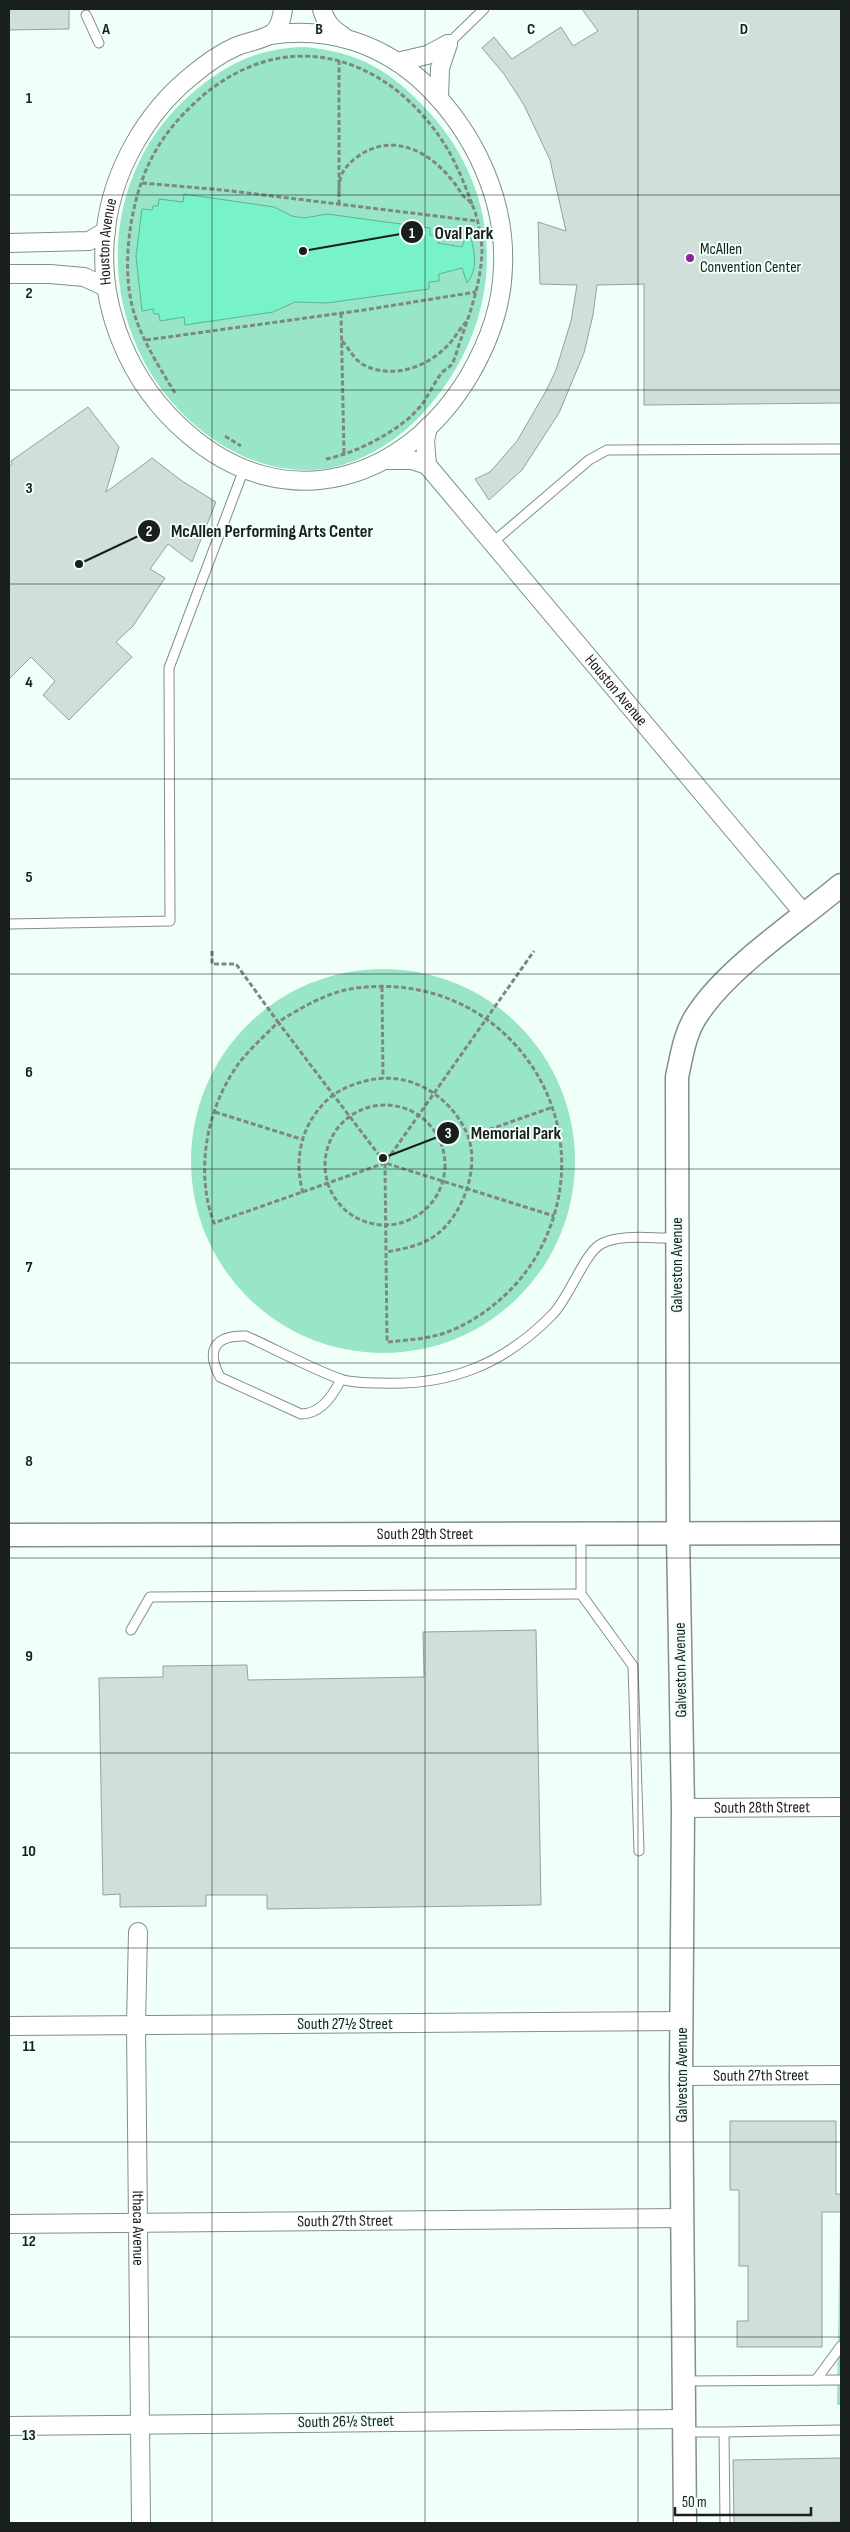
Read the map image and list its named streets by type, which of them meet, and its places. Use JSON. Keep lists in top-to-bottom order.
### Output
{
  "streets": {
    "street": [
      "Houston Avenue",
      "Galveston Avenue",
      "South 29th Street",
      "South 28th Street",
      "South 27½ Street",
      "South 27th Street",
      "Ithaca Avenue",
      "South 26½ Street"
    ]
  },
  "crossings": [
    ["Houston Avenue", "Galveston Avenue"],
    ["Galveston Avenue", "South 29th Street"],
    ["Galveston Avenue", "South 28th Street"],
    ["Galveston Avenue", "South 27½ Street"],
    ["Galveston Avenue", "South 27th Street"],
    ["Galveston Avenue", "South 26½ Street"],
    ["South 27½ Street", "Ithaca Avenue"],
    ["South 27th Street", "Ithaca Avenue"],
    ["Ithaca Avenue", "South 26½ Street"]
  ],
  "places": [
    "Oval Park",
    "McAllen Convention Center",
    "McAllen Performing Arts Center",
    "Memorial Park"
  ],
  "scale_bar": "50 m",
  "grid": {
    "columns": [
      "A",
      "B",
      "C",
      "D"
    ],
    "rows": [
      "1",
      "2",
      "3",
      "4",
      "5",
      "6",
      "7",
      "8",
      "9",
      "10",
      "11",
      "12",
      "13"
    ]
  }
}
